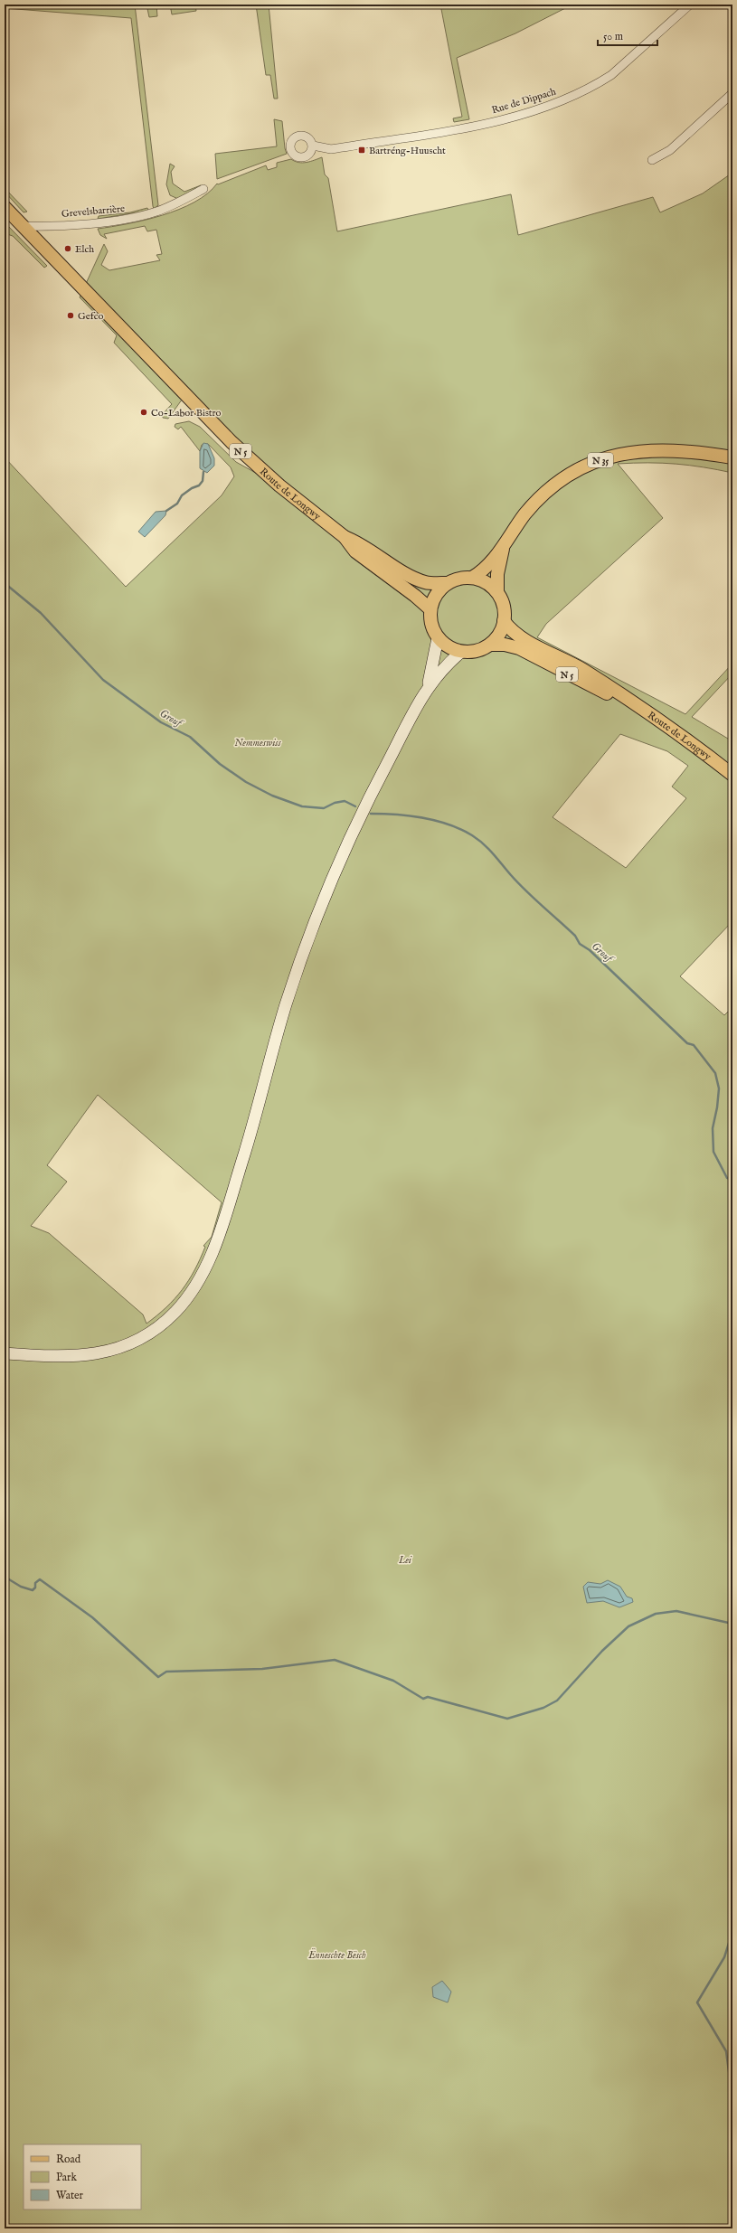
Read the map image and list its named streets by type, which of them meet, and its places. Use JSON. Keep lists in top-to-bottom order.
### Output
{
  "streets": {
    "main road": ["N 5", "N 35", "Route de Longwy"],
    "street": ["Rue de Dippach", "Grevelsbarrière"]
  },
  "crossings": [
    ["Grevelsbarrière", "N 5"],
    ["Grevelsbarrière", "Route de Longwy"],
    ["N 5", "N 35"],
    ["N 5", "Route de Longwy"],
    ["N 35", "Route de Longwy"]
  ],
  "water": ["Grouf"],
  "parks": ["Nemmeswiss", "Lei", "Ënneschte Bësch"],
  "places": {
    "transit": ["Bartréng-Huuscht"],
    "other": ["Elch", "Gefco", "Co-Labor Bistro"]
  },
  "legend": ["Road", "Park", "Water"],
  "scale_bar": "50 m"
}
